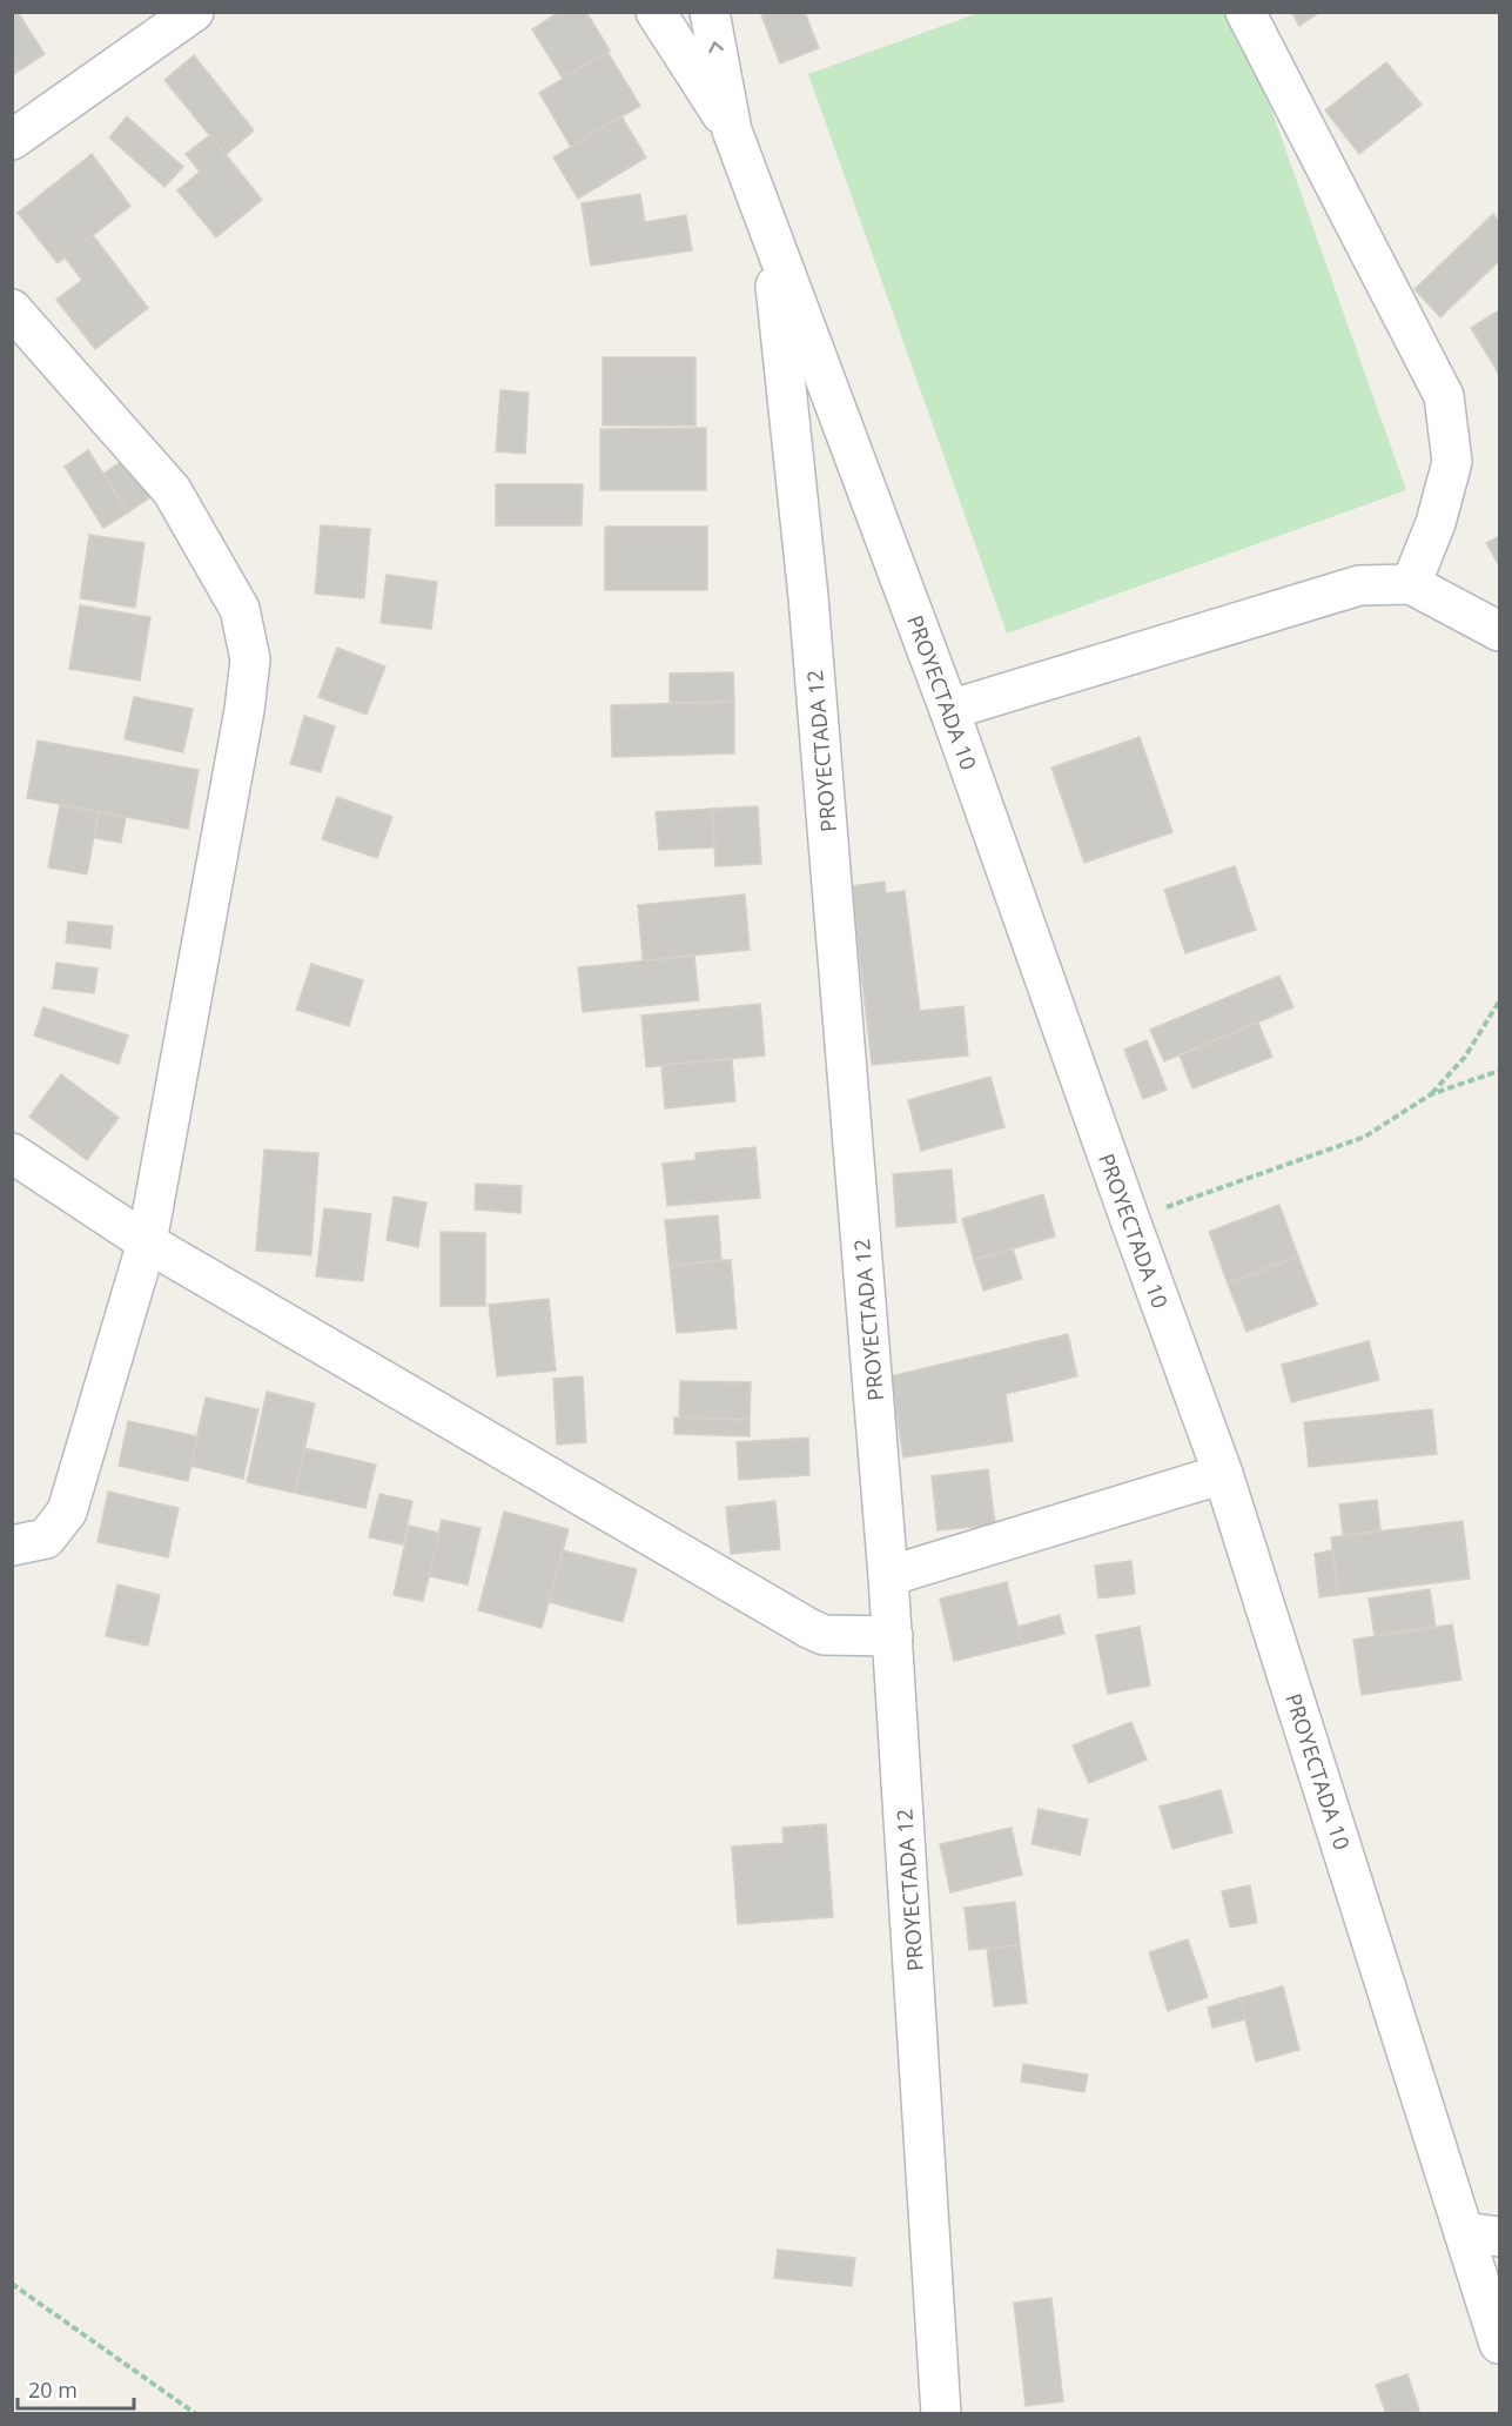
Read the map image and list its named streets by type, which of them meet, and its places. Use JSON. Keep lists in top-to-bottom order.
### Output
{
  "streets": {
    "street": ["PROYECTADA 10", "PROYECTADA 12"]
  },
  "crossings": [
    ["PROYECTADA 10", "PROYECTADA 12"]
  ],
  "scale_bar": "20 m"
}
